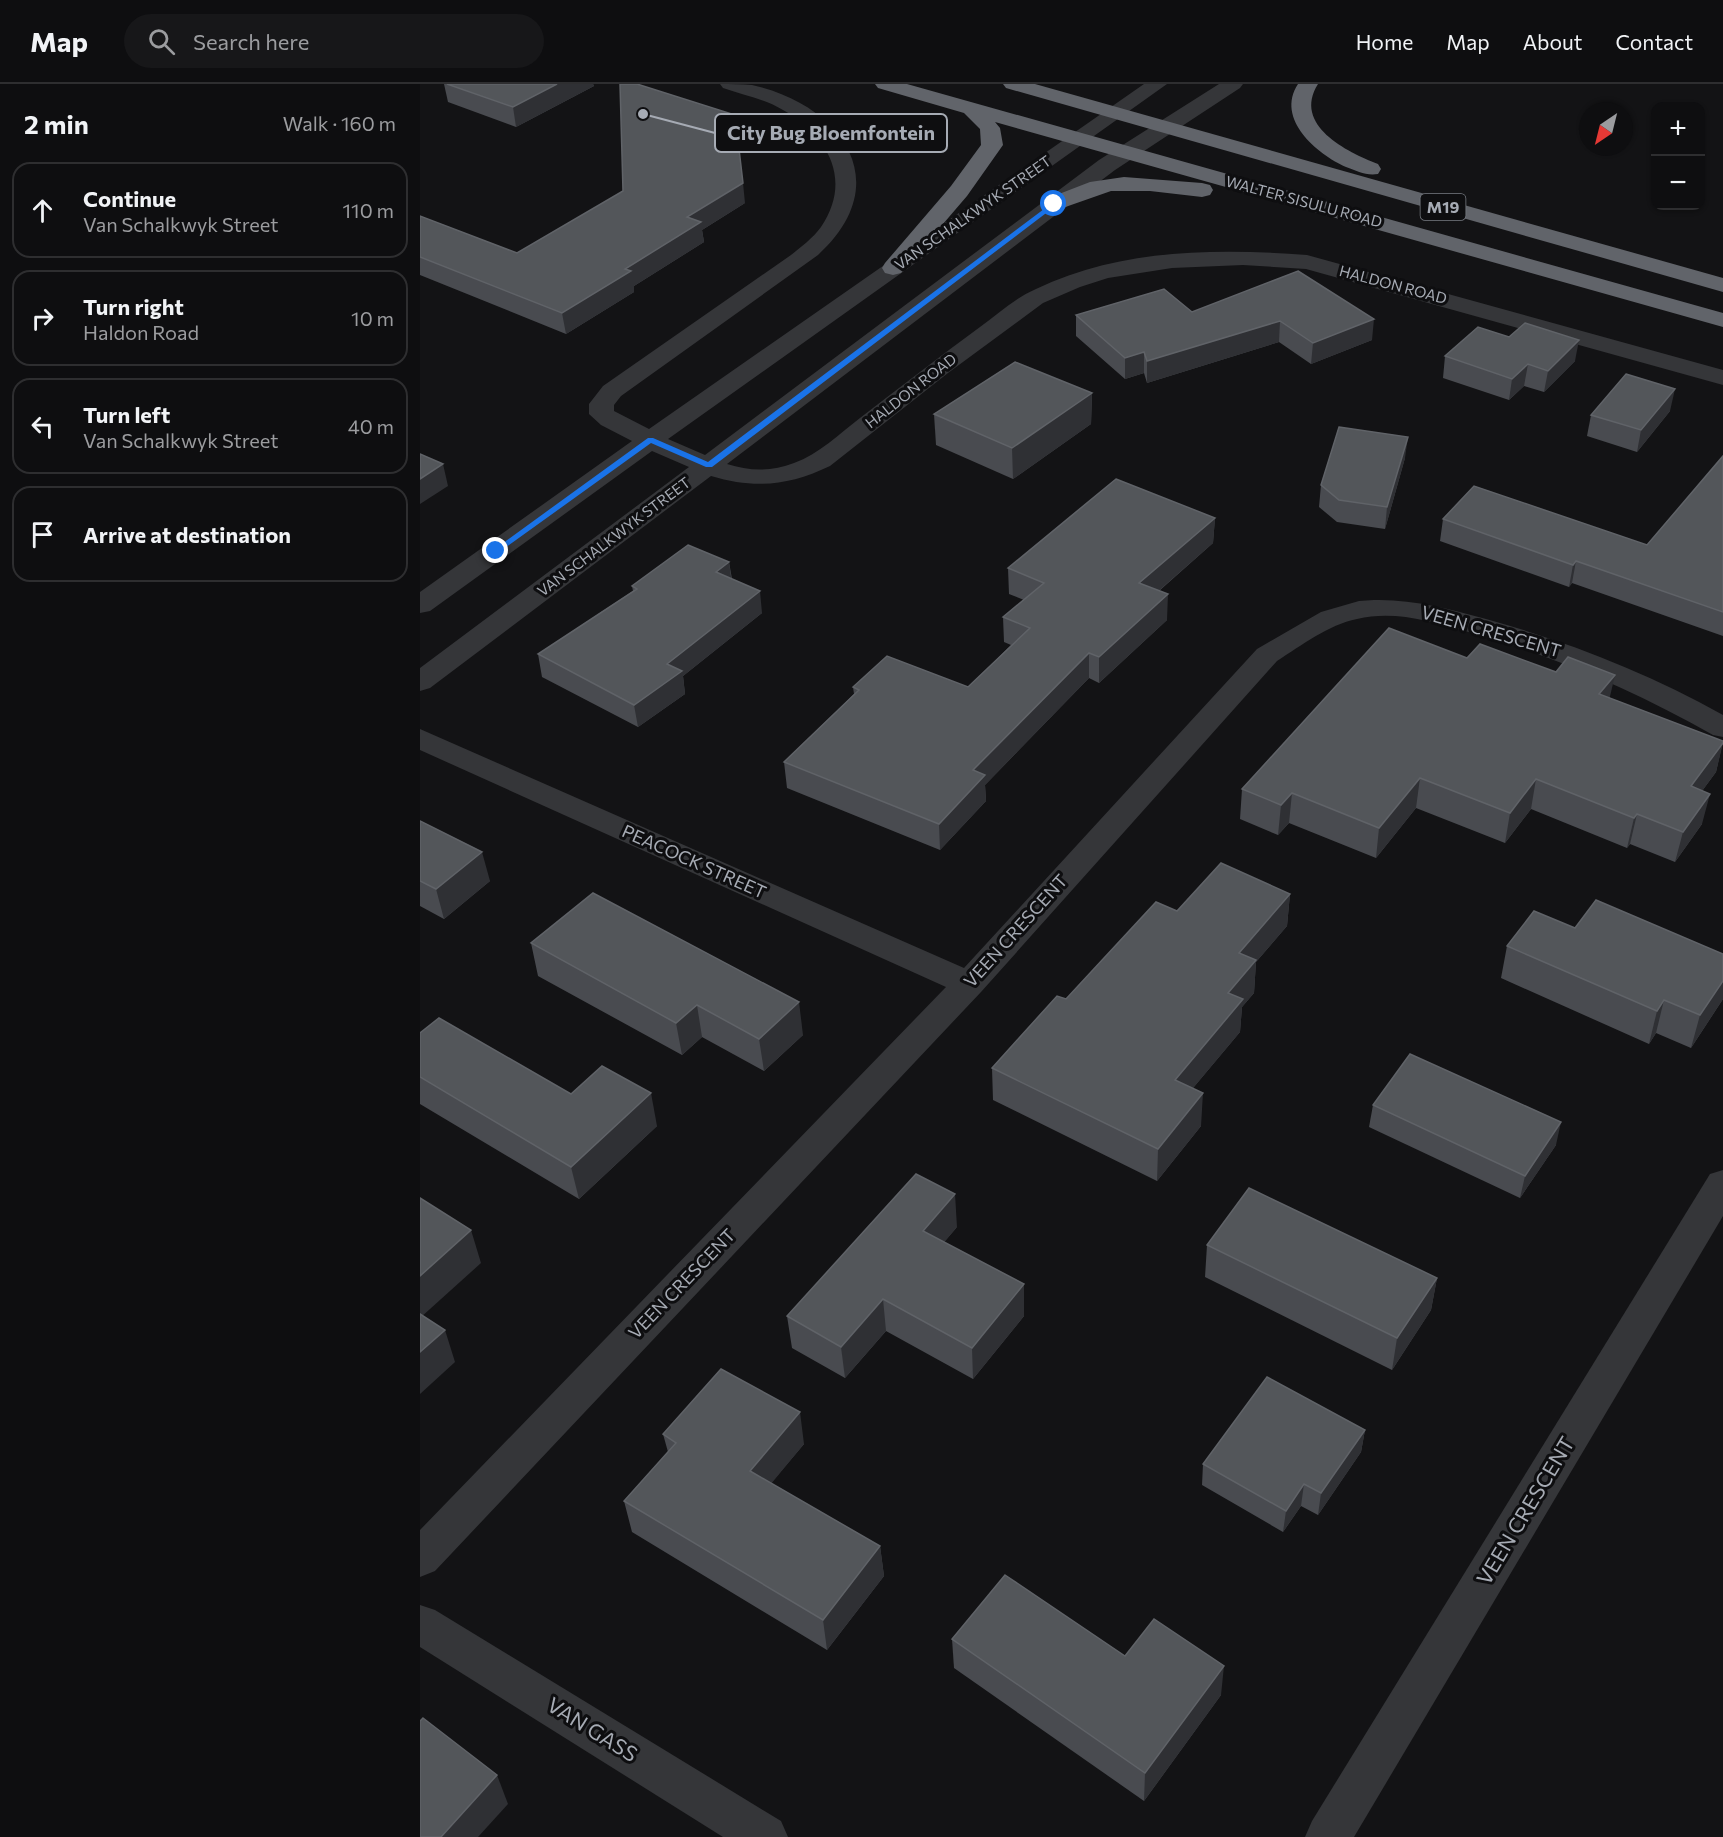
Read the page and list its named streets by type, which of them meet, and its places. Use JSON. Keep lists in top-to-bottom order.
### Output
{
  "streets": {
    "highway": ["WALTER SISULU ROAD", "M19"],
    "street": [
      "VAN SCHALKWYK STREET",
      "HALDON ROAD",
      "VEEN CRESCENT",
      "PEACOCK STREET",
      "VAN GASS"
    ]
  },
  "crossings": [
    ["WALTER SISULU ROAD", "VAN SCHALKWYK STREET"],
    ["VAN SCHALKWYK STREET", "HALDON ROAD"],
    ["VEEN CRESCENT", "PEACOCK STREET"]
  ],
  "places": ["City Bug Bloemfontein"],
  "north": "bottom left",
  "page": {
    "header": "Map",
    "search": "Search here",
    "nav": [
      "Home",
      "Map",
      "About",
      "Contact"
    ],
    "heading": ["2 min", "Walk · 160 m"],
    "map_buttons": ["+", "−"],
    "list": [
      ["Continue", "Van Schalkwyk Street", "110 m"],
      ["Turn right", "Haldon Road", "10 m"],
      ["Turn left", "Van Schalkwyk Street", "40 m"],
      "Arrive at destination"
    ]
  }
}
